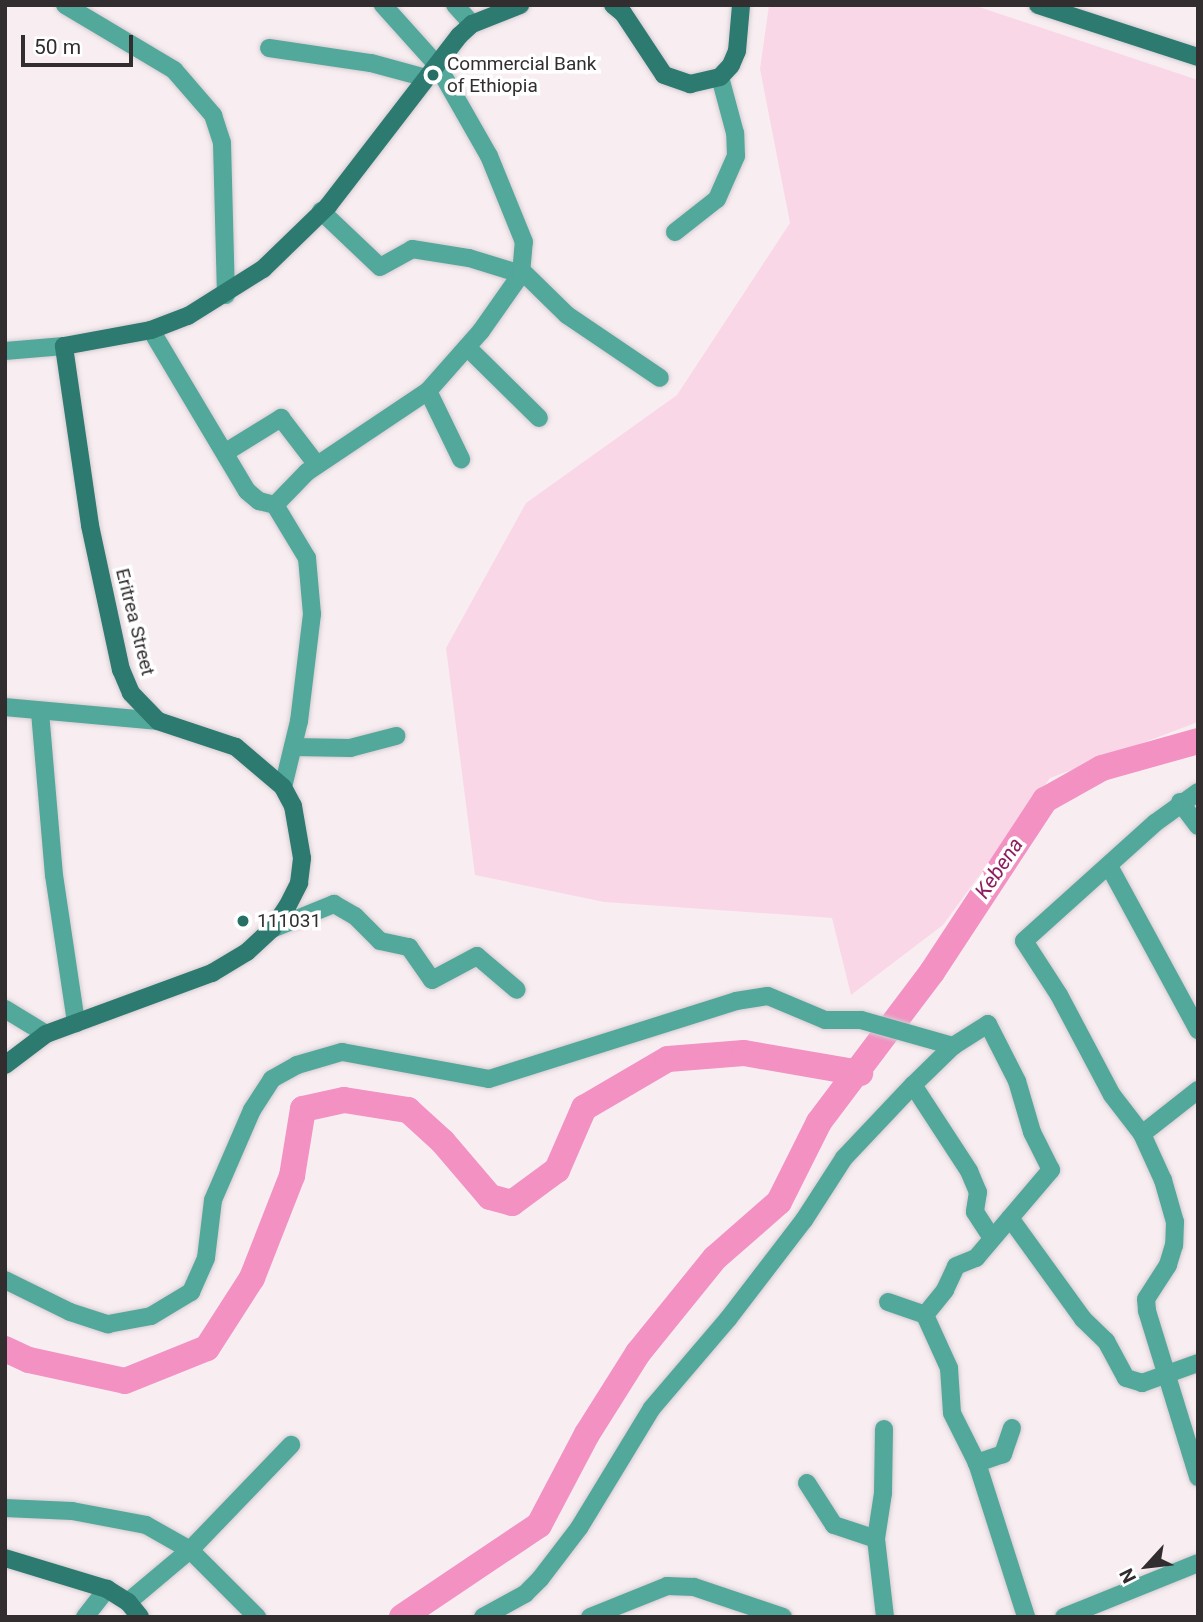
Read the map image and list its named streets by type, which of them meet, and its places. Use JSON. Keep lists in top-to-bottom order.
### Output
{
  "streets": {
    "main road": ["Eritrea Street"]
  },
  "water": ["Kebena"],
  "places": ["Commercial Bank of Ethiopia", "111031"],
  "scale_bar": "50 m",
  "north": "bottom left"
}
